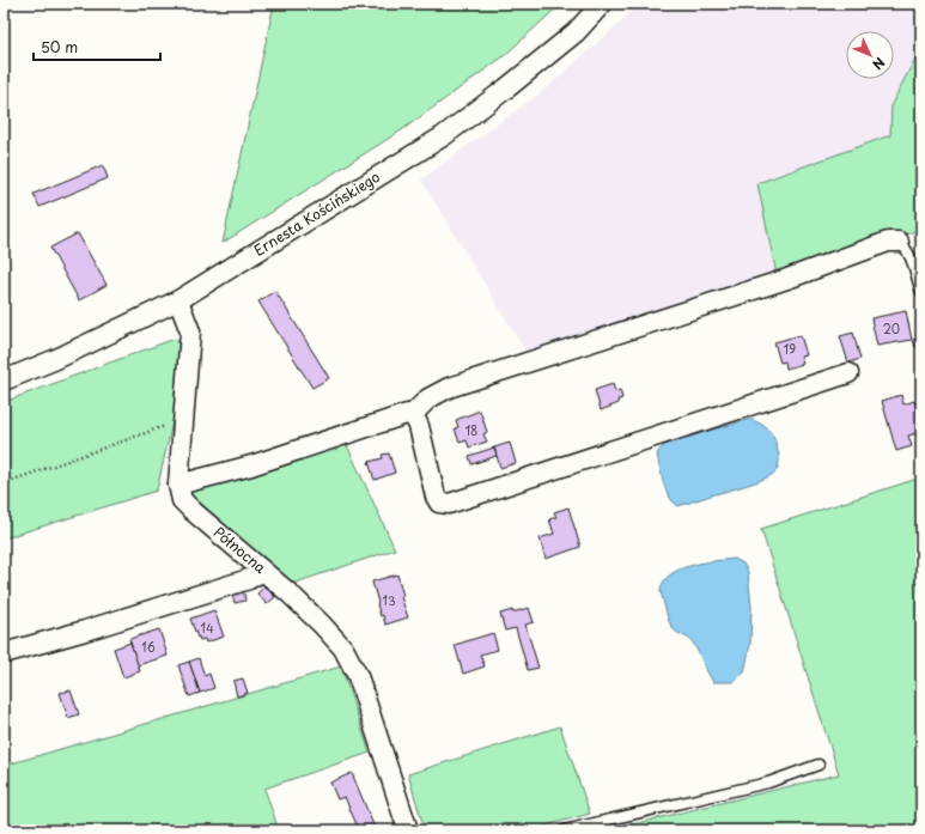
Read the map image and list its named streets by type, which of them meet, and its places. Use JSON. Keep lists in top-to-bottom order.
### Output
{
  "streets": {
    "street": ["Ernesta Kościńskiego", "Północna"]
  },
  "house_numbers": [
    "20",
    "19",
    "18",
    "13",
    "14",
    "16"
  ],
  "scale_bar": "50 m",
  "north": "bottom right"
}
